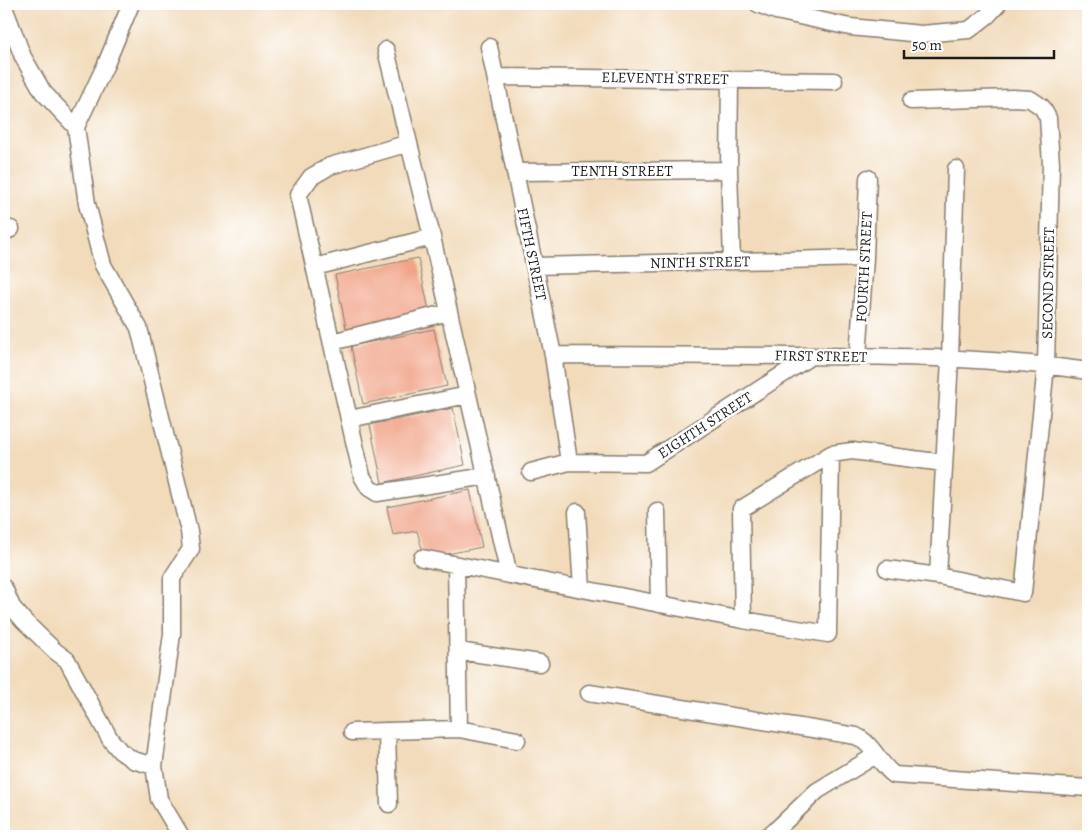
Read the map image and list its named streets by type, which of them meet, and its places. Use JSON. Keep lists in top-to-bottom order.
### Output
{
  "streets": {
    "street": [
      "ELEVENTH STREET",
      "TENTH STREET",
      "FIFTH STREET",
      "NINTH STREET",
      "FOURTH STREET",
      "SECOND STREET",
      "FIRST STREET",
      "EIGHTH STREET"
    ]
  },
  "crossings": [
    ["ELEVENTH STREET", "FIFTH STREET"],
    ["TENTH STREET", "FIFTH STREET"],
    ["FIFTH STREET", "NINTH STREET"],
    ["FIFTH STREET", "FIRST STREET"],
    ["FIFTH STREET", "EIGHTH STREET"],
    ["NINTH STREET", "FOURTH STREET"],
    ["FOURTH STREET", "FIRST STREET"],
    ["SECOND STREET", "FIRST STREET"],
    ["FIRST STREET", "EIGHTH STREET"]
  ],
  "scale_bar": "50 m"
}
